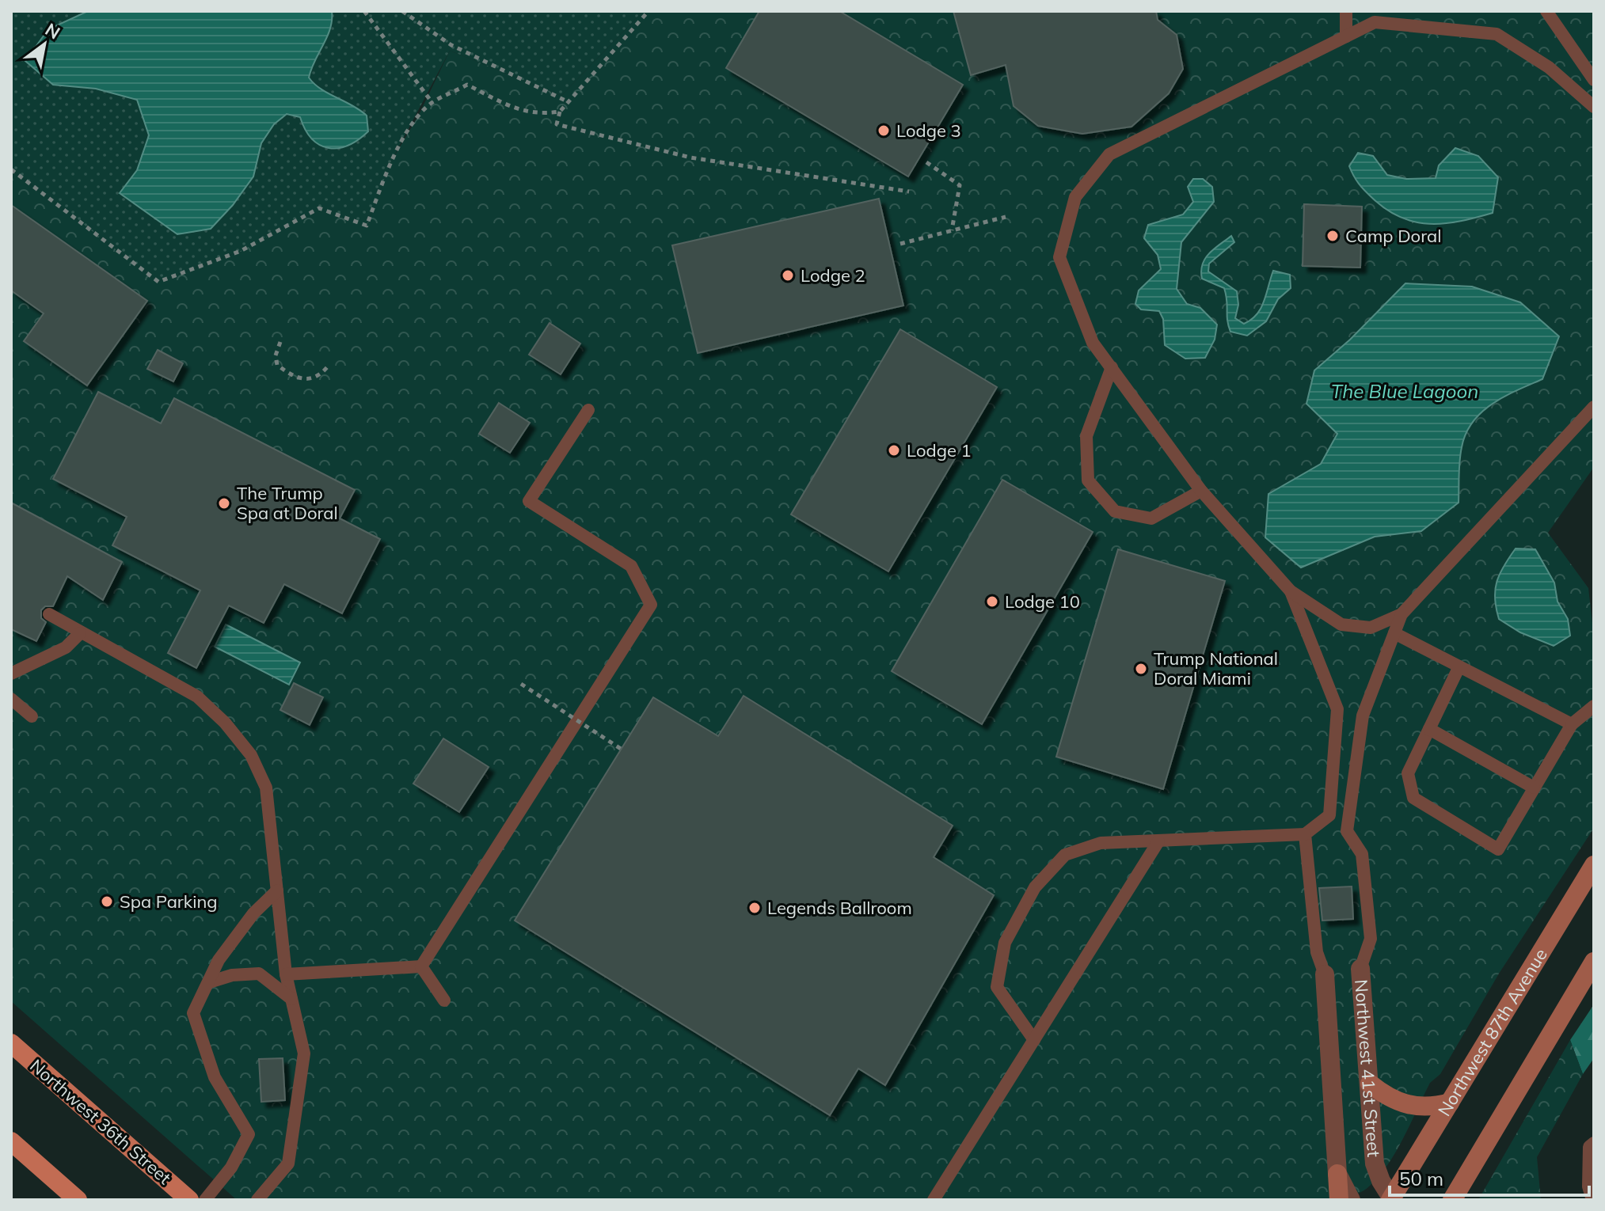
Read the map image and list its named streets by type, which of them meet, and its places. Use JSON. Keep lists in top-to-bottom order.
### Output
{
  "streets": {
    "main road": ["Northwest 87th Avenue", "Northwest 36th Street"],
    "street": ["Northwest 41st Street"]
  },
  "crossings": [
    ["Northwest 87th Avenue", "Northwest 41st Street"]
  ],
  "water": ["The Blue Lagoon"],
  "places": [
    "Lodge 3",
    "Camp Doral",
    "Lodge 2",
    "Lodge 1",
    "The Trump Spa at Doral",
    "Lodge 10",
    "Trump National Doral Miami",
    "Spa Parking",
    "Legends Ballroom"
  ],
  "scale_bar": "50 m",
  "north": "top right"
}
